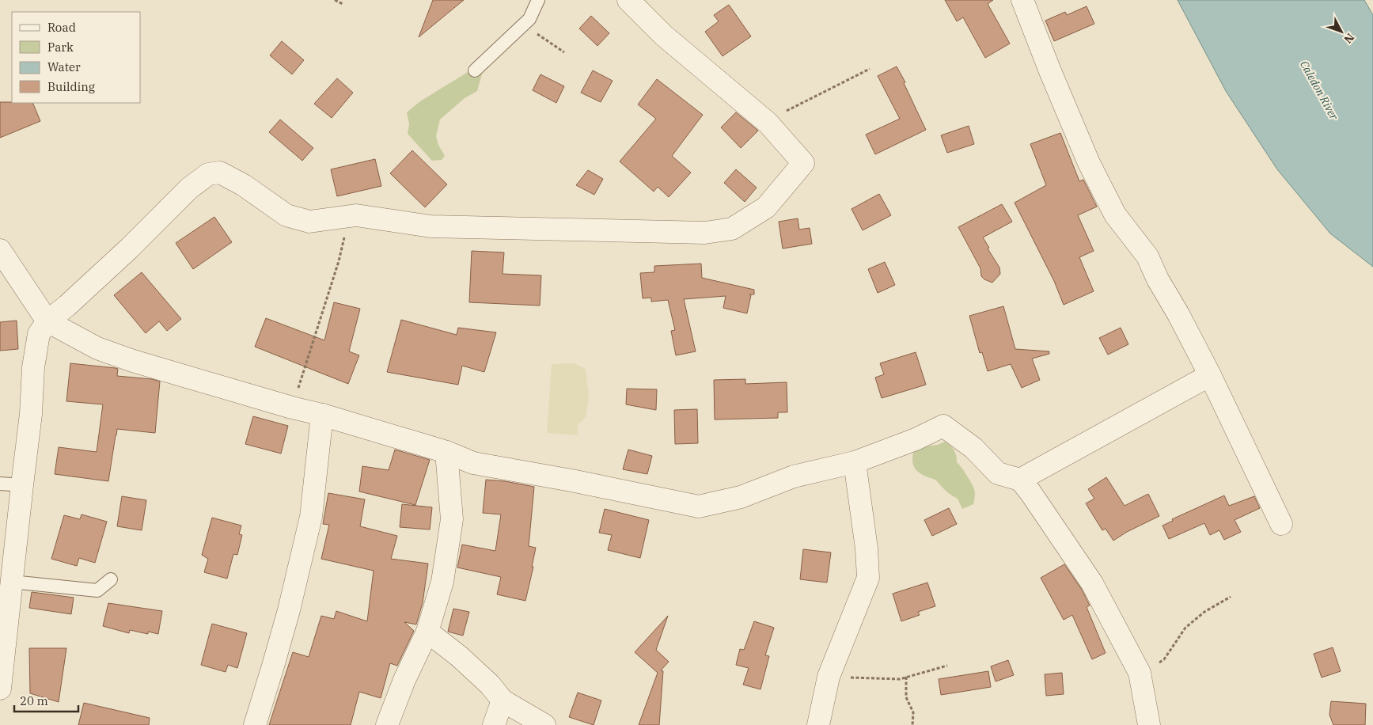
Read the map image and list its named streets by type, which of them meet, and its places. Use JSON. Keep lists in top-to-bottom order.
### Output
{
  "water": ["Caledon River"],
  "legend": [
    "Road",
    "Park",
    "Water",
    "Building"
  ],
  "scale_bar": "20 m",
  "north": "bottom right"
}
